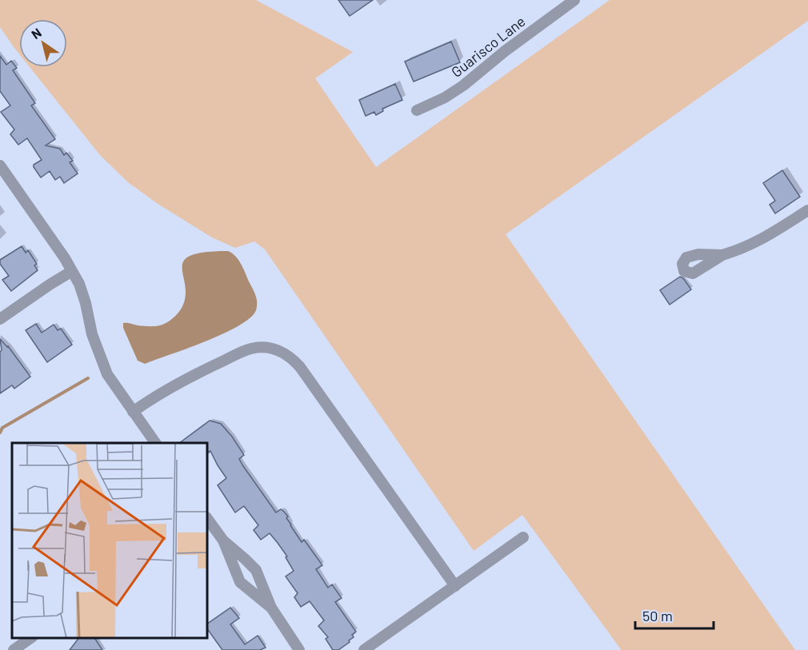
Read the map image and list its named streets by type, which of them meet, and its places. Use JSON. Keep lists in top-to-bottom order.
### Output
{
  "streets": {
    "street": ["Guarisco Lane"]
  },
  "scale_bar": "50 m",
  "north": "top left"
}
